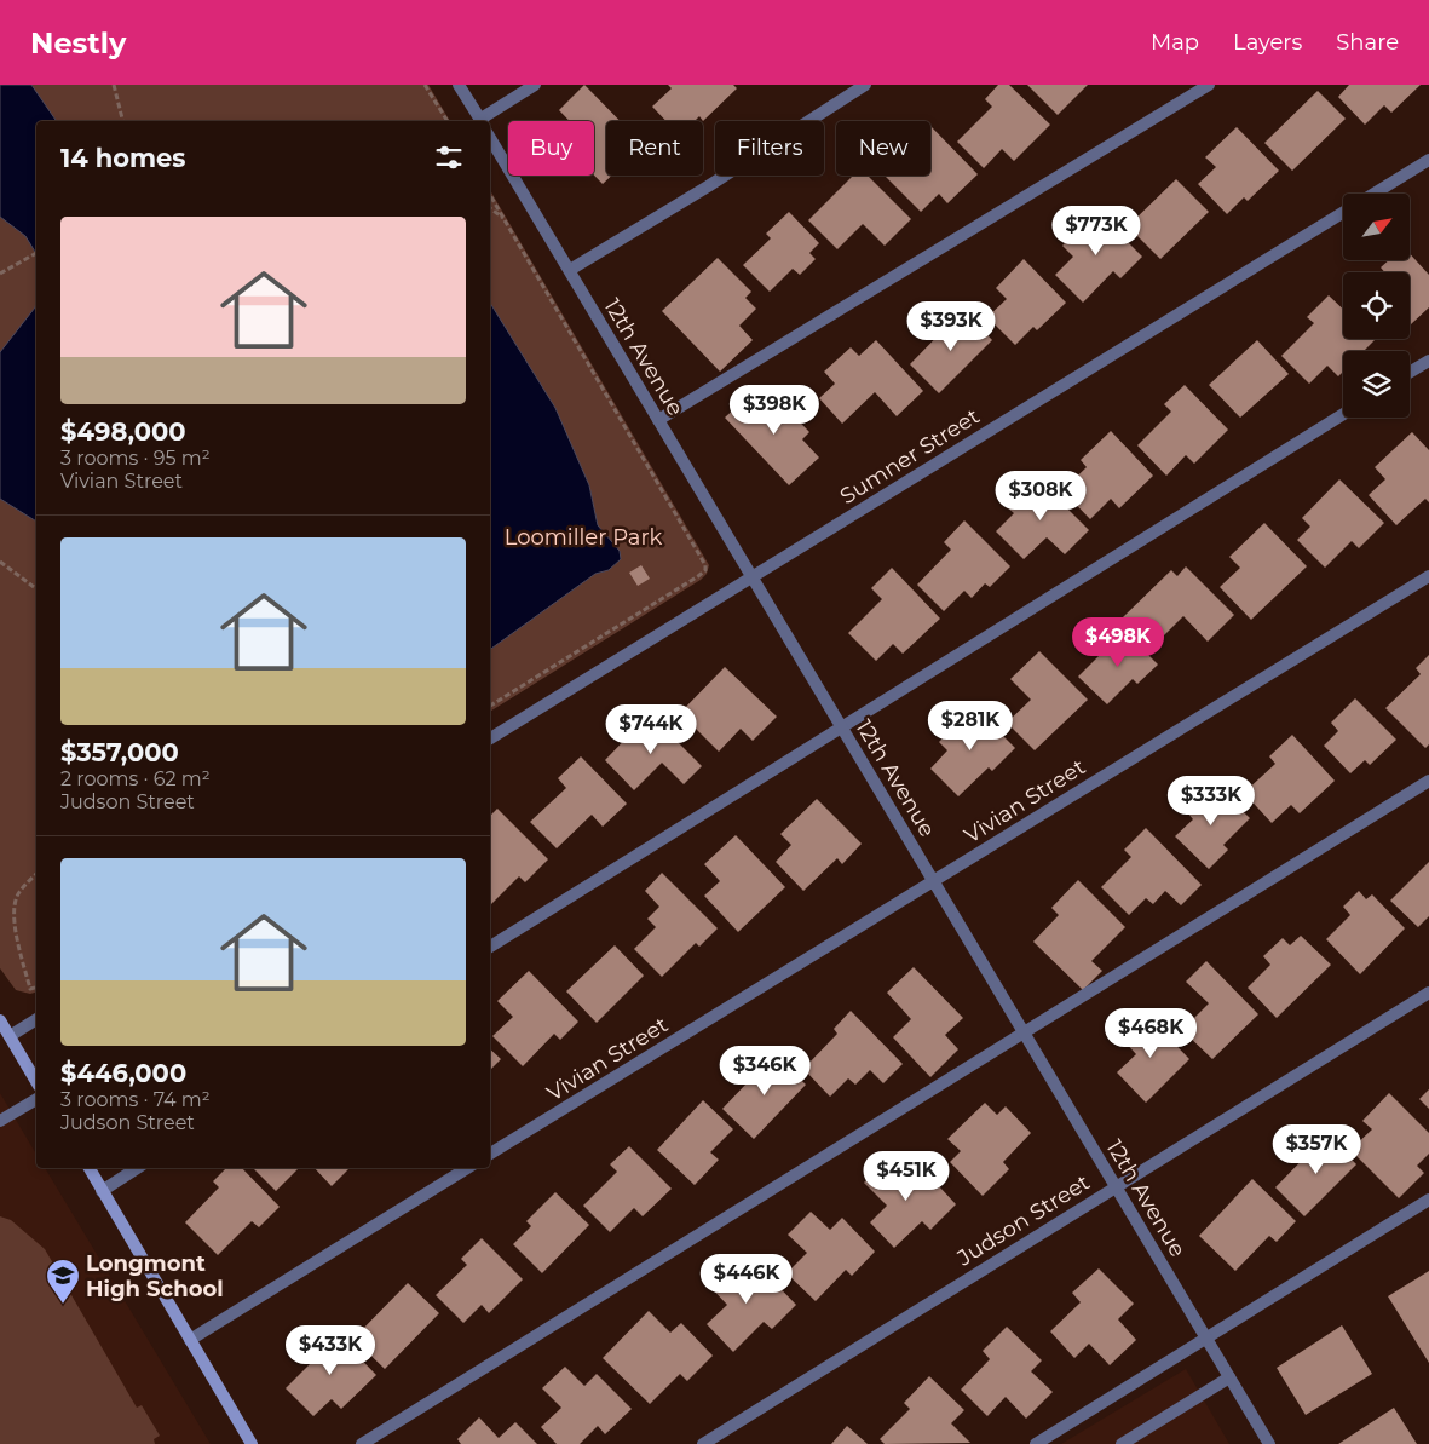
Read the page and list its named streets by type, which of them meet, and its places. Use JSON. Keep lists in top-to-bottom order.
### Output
{
  "streets": {
    "street": [
      "12th Avenue",
      "Sumner Street",
      "Vivian Street",
      "Judson Street"
    ]
  },
  "crossings": [
    ["12th Avenue", "Sumner Street"],
    ["12th Avenue", "Vivian Street"],
    ["12th Avenue", "Judson Street"]
  ],
  "parks": ["Loomiller Park"],
  "places": {
    "school or university": ["Longmont High School"]
  },
  "north": "top right",
  "page": {
    "header": "Nestly",
    "nav": ["Map", "Layers", "Share"],
    "chip": [
      "Buy",
      "Rent",
      "Filters",
      "New"
    ],
    "heading": "14 homes",
    "list": [
      {
        "name": "$498,000",
        "note": "3 rooms · 95 m² · Vivian Street"
      },
      {
        "name": "$357,000",
        "note": "2 rooms · 62 m² · Judson Street"
      },
      {
        "name": "$446,000",
        "note": "3 rooms · 74 m² · Judson Street"
      }
    ],
    "price": [
      "$773K",
      "$393K",
      "$398K",
      "$308K",
      "$498K",
      "$281K",
      "$744K",
      "$333K",
      "$468K",
      "$346K",
      "$357K",
      "$451K",
      "$446K",
      "$433K"
    ]
  }
}
